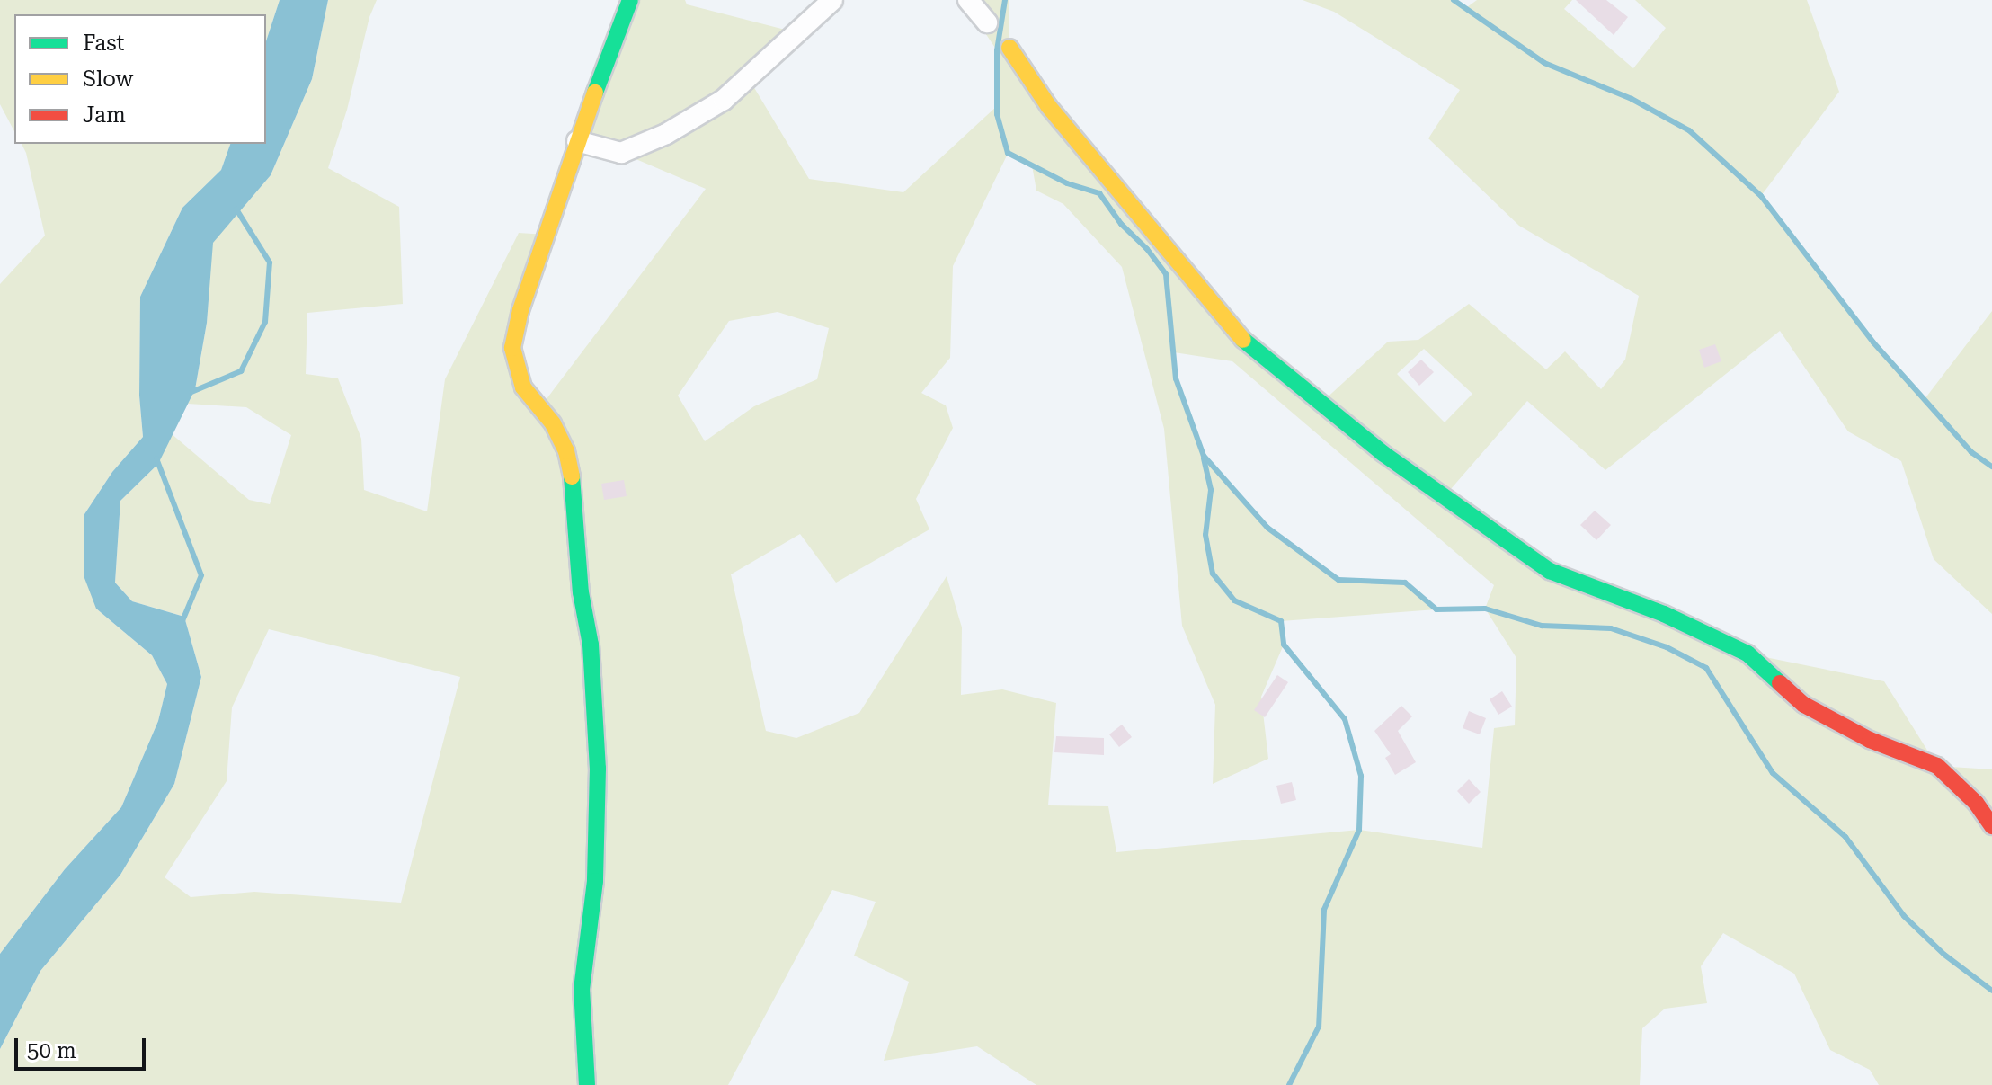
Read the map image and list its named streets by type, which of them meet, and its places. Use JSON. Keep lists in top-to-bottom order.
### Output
{
  "legend": ["Fast", "Slow", "Jam"],
  "scale_bar": "50 m"
}
